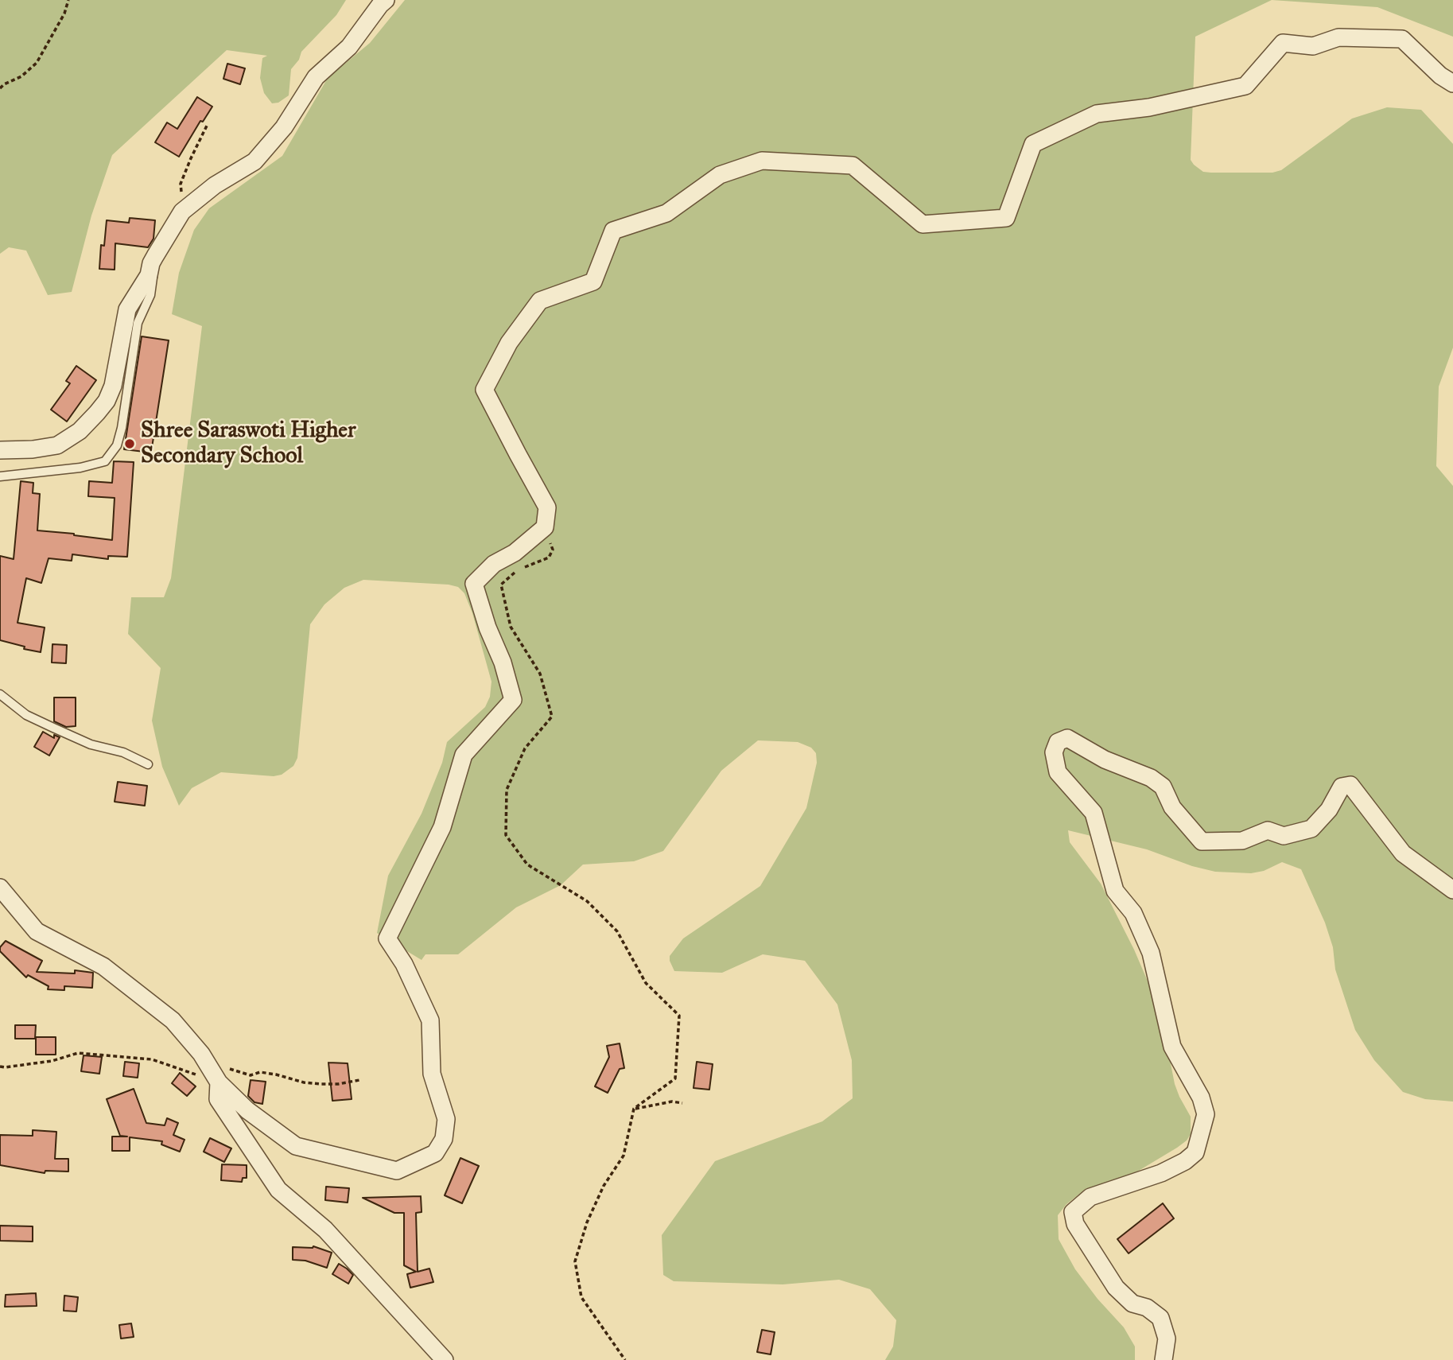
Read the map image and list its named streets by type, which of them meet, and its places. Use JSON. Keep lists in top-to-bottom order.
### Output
{
  "places": ["Shree Saraswoti Higher Secondary School"]
}
